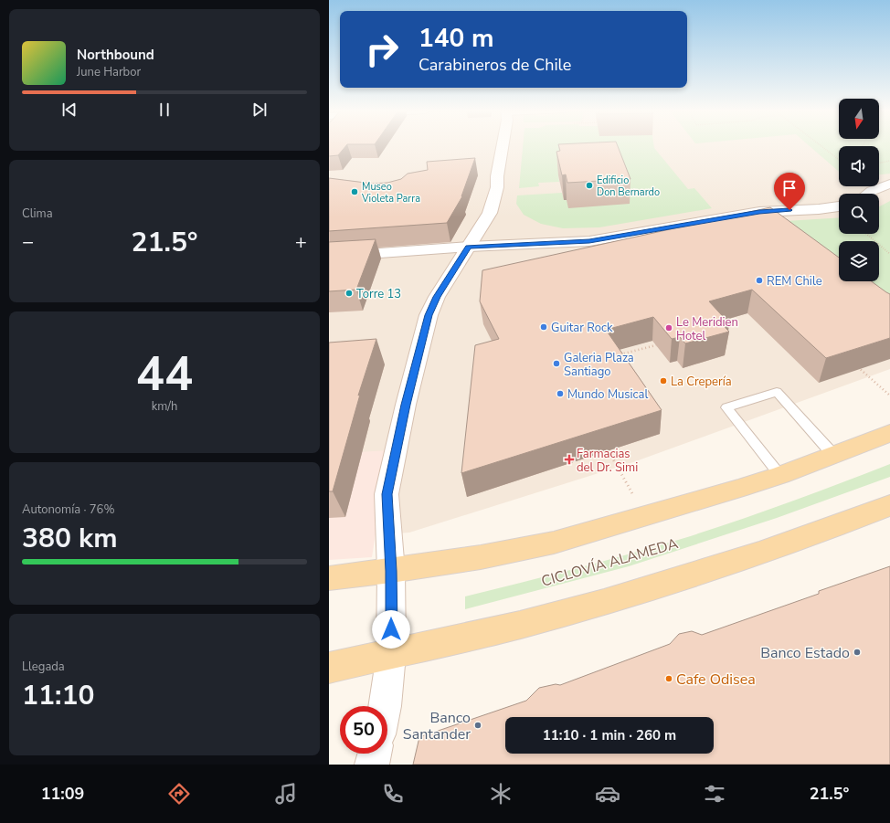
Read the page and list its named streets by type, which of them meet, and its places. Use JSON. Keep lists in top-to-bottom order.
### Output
{
  "places": {
    "other": [
      "Edificio Don Bernardo",
      "Museo Violeta Parra",
      "REM Chile",
      "Torre 13",
      "Guitar Rock",
      "Le Meridien Hotel",
      "Galeria Plaza Santiago",
      "La Crepería",
      "Mundo Musical",
      "Banco Estado",
      "Cafe Odisea",
      "Banco Santander"
    ],
    "health": ["Farmacias del Dr. Simi"]
  },
  "north": "bottom",
  "page": {
    "turn": ["140 m", "Carabineros de Chile"],
    "song": ["Northbound", "June Harbor"],
    "tile": [
      "Clima",
      ["44", "km/h"],
      ["Autonomía · 76%", "380 km"],
      ["Llegada", "11:10"]
    ],
    "heat": ["−", "21.5°", "+"],
    "limit": "50",
    "trip": "11:10 · 1 min · 260 m",
    "tabs": ["11:09", "21.5°"]
  }
}
